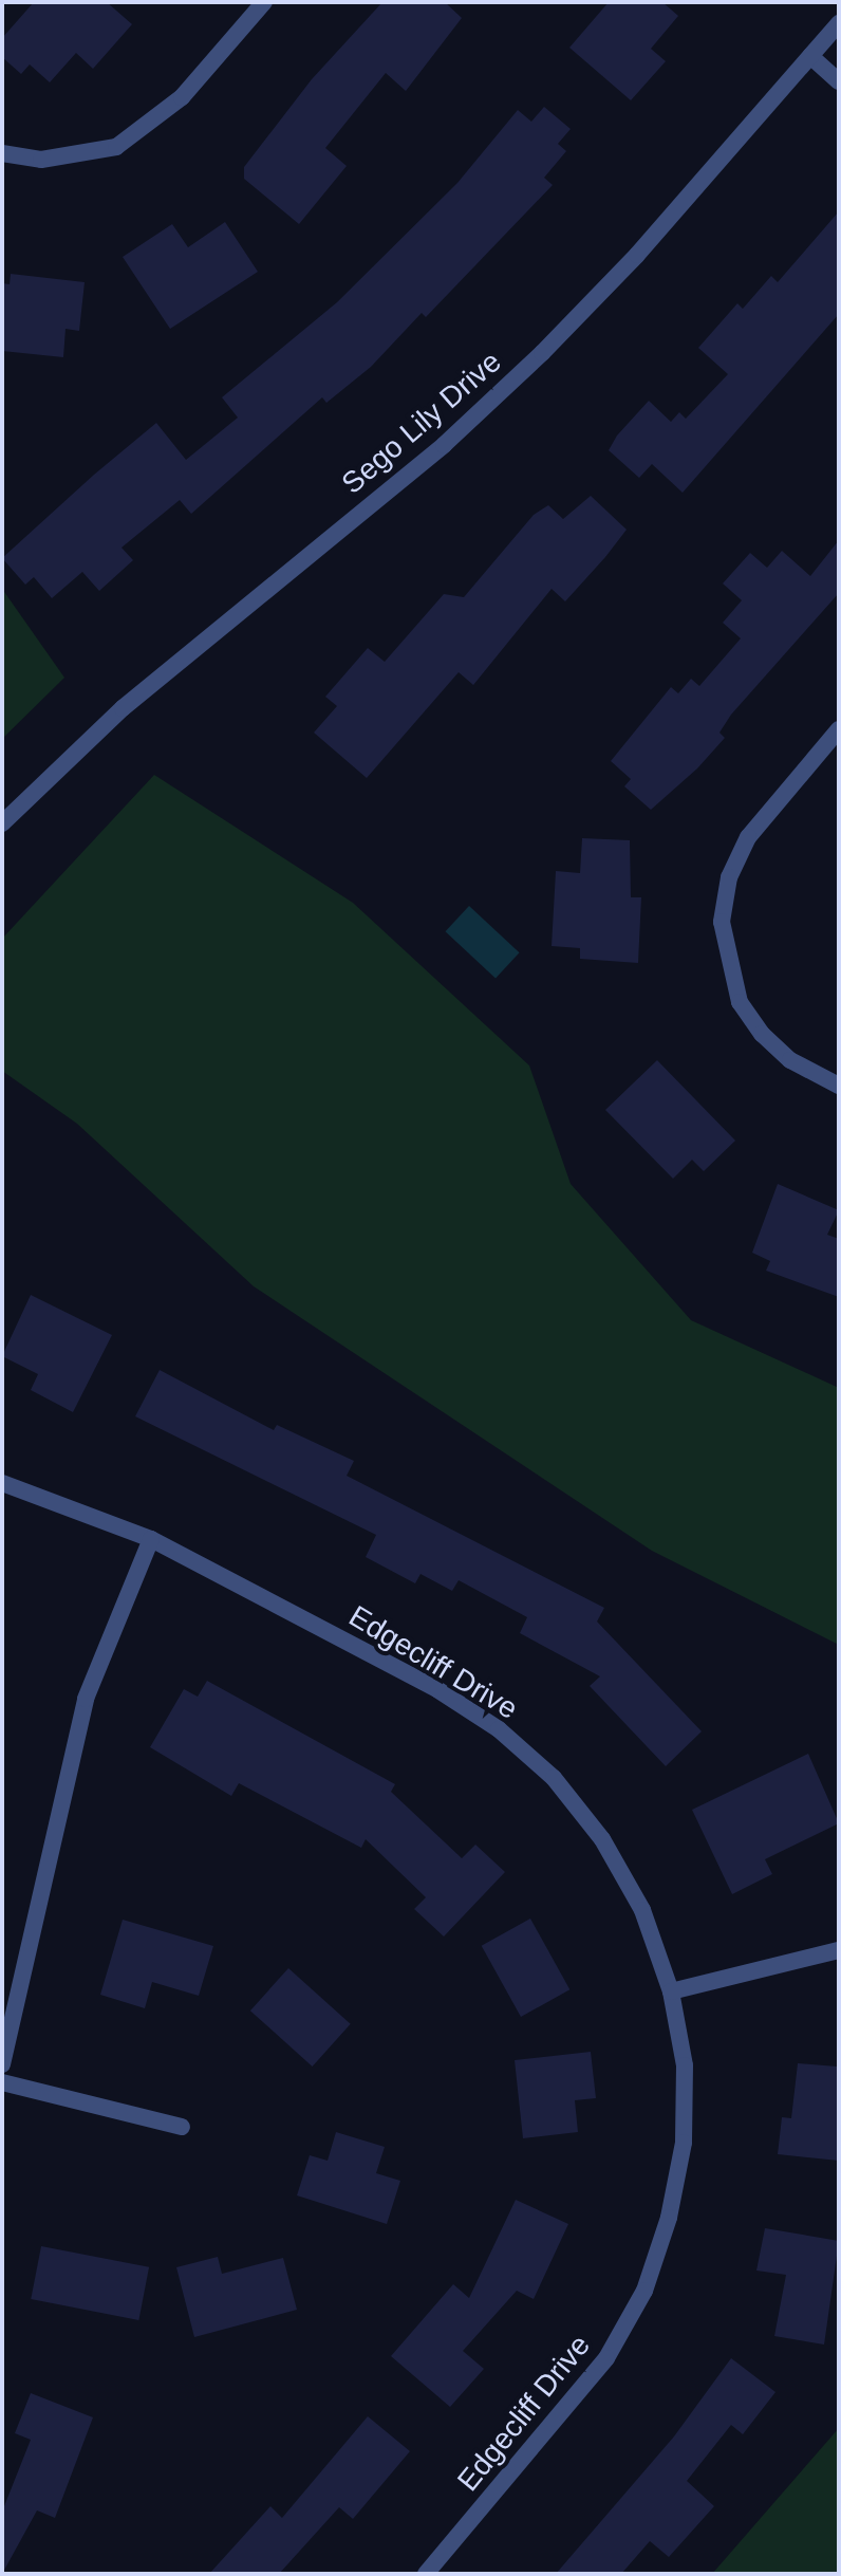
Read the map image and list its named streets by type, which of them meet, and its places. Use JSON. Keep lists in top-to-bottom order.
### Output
{
  "streets": {
    "street": ["Sego Lily Drive", "Edgecliff Drive"]
  }
}
